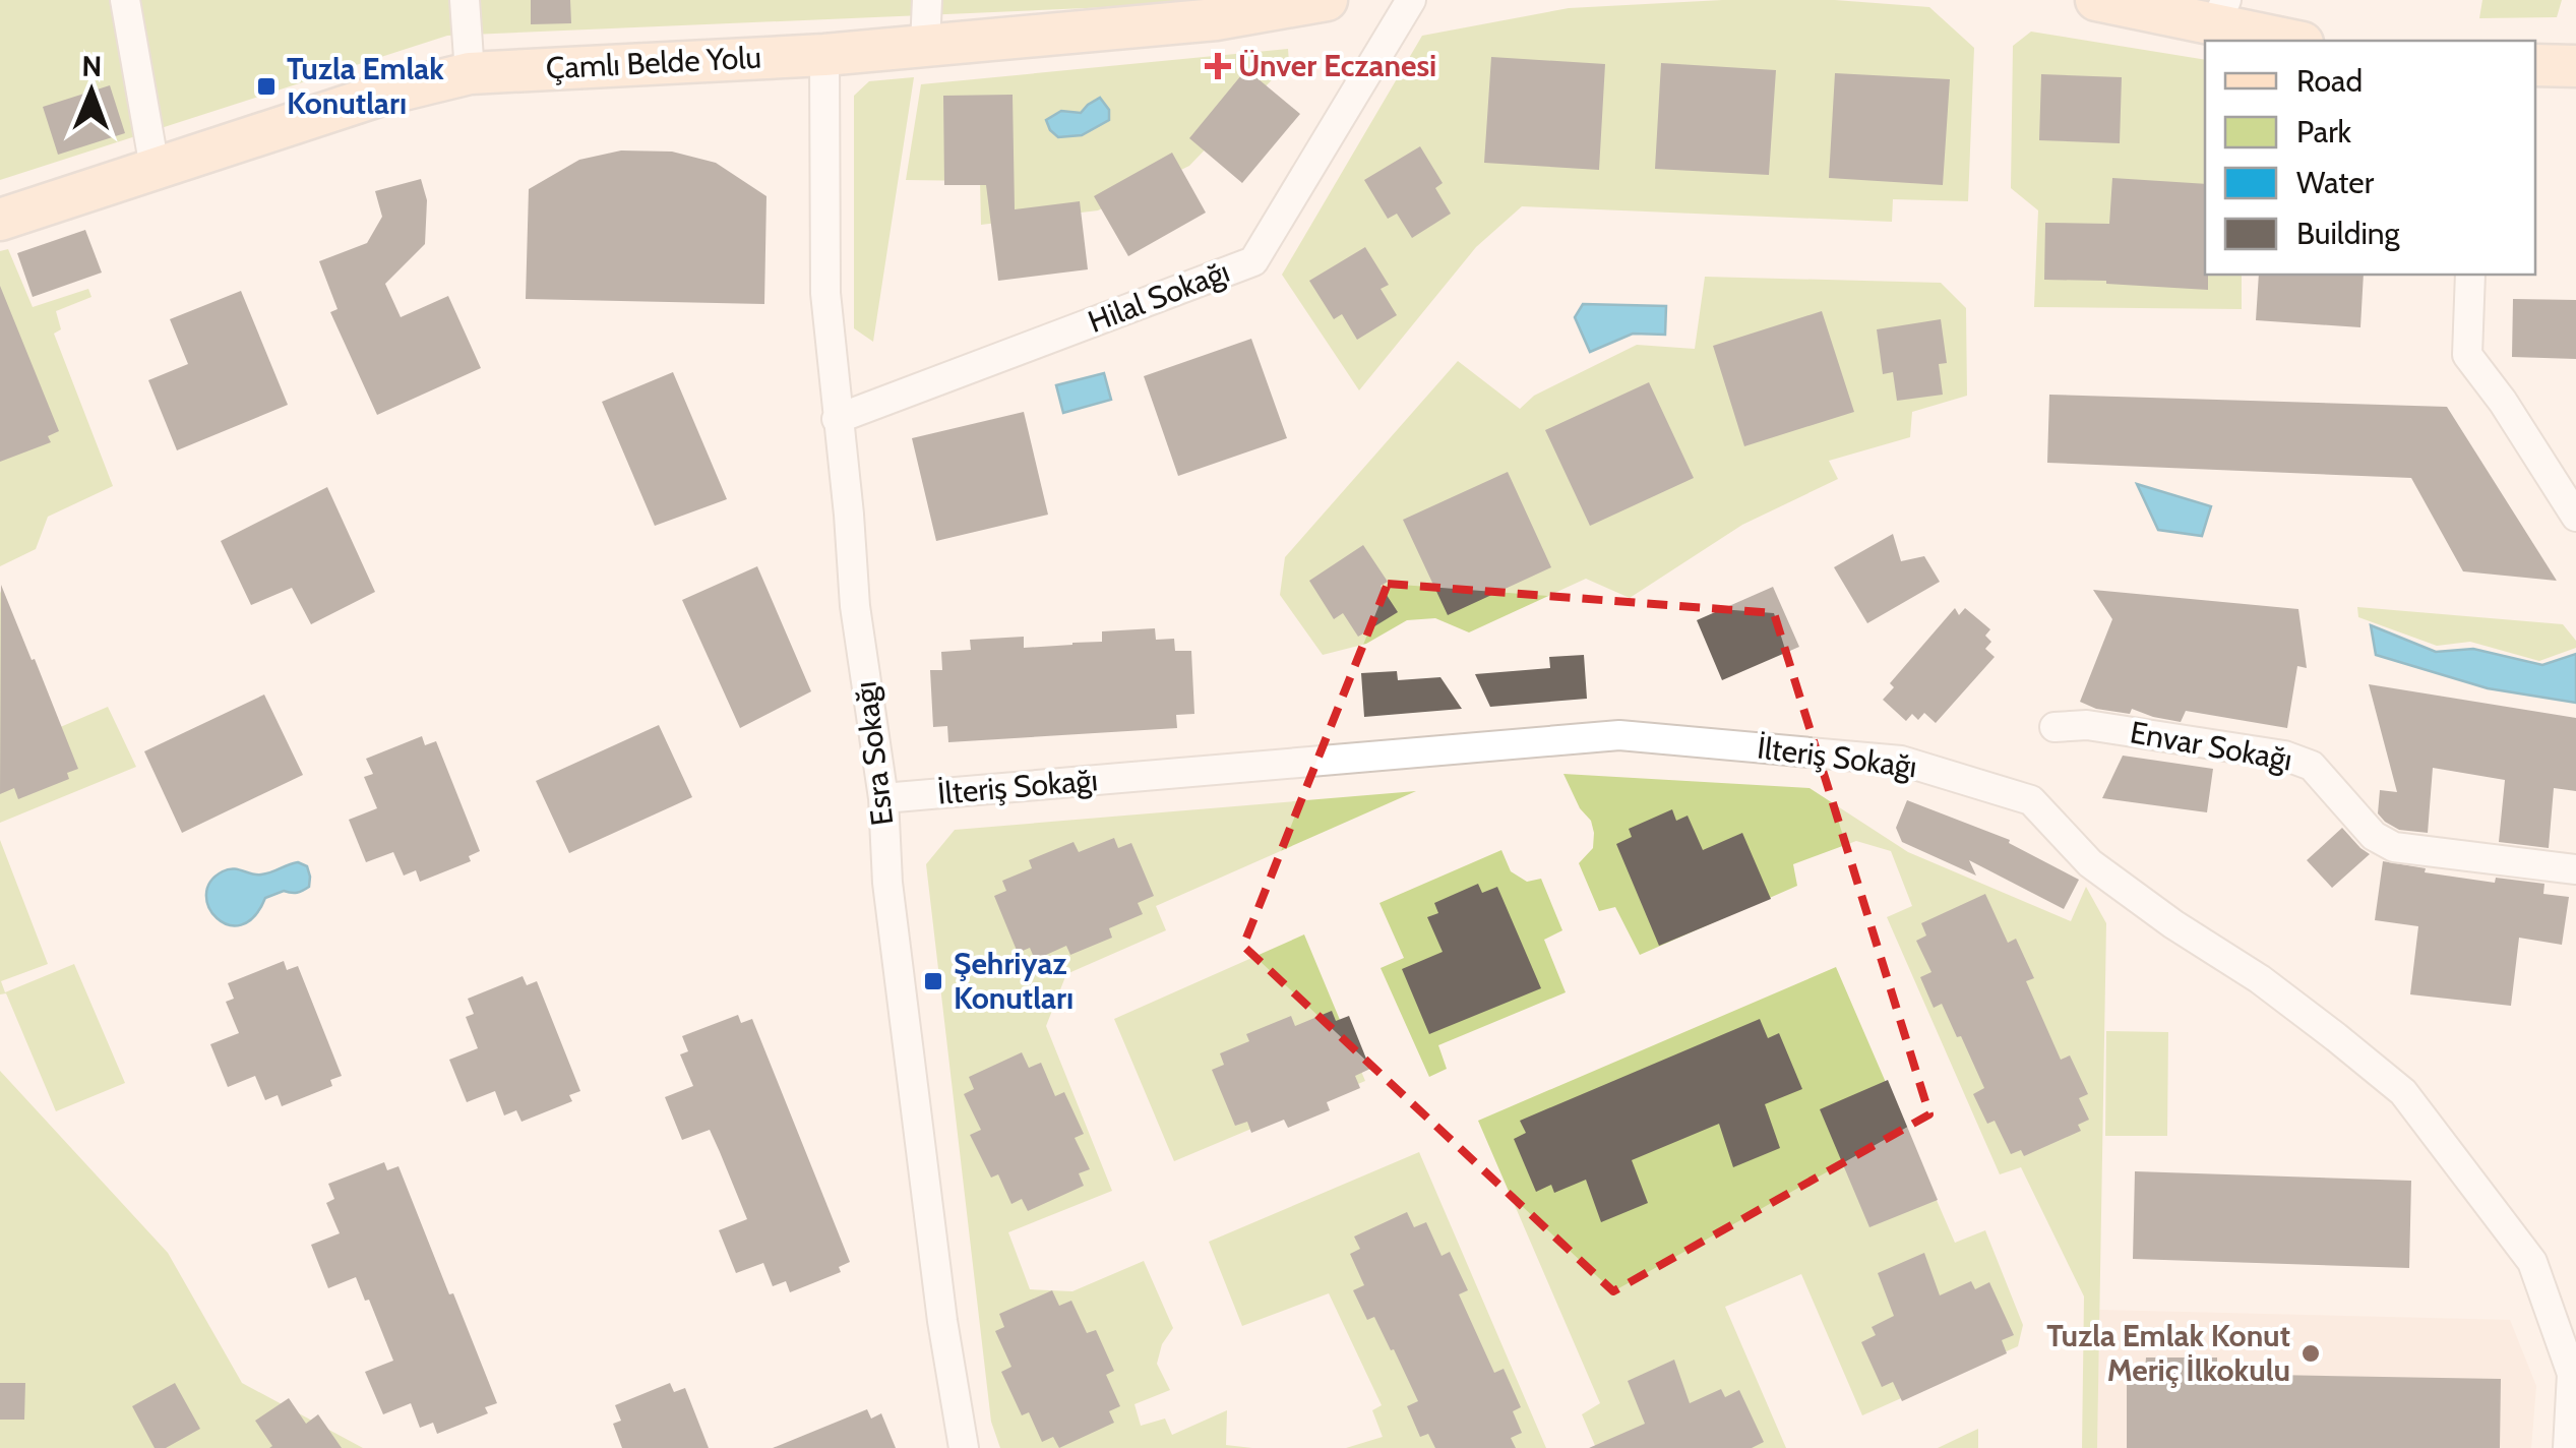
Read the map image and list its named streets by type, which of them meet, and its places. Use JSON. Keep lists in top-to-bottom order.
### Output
{
  "streets": {
    "street": [
      "Çamlı Belde Yolu",
      "Hilal Sokağı",
      "Envar Sokağı",
      "Esra Sokağı",
      "İlteriş Sokağı"
    ]
  },
  "crossings": [
    ["Çamlı Belde Yolu", "Esra Sokağı"],
    ["Hilal Sokağı", "Esra Sokağı"],
    ["Esra Sokağı", "İlteriş Sokağı"]
  ],
  "places": {
    "health": ["Ünver Eczanesi"],
    "transit": ["Tuzla Emlak Konutları", "Şehriyaz Konutları"],
    "other": ["Tuzla Emlak Konut Meriç İlkokulu"]
  },
  "legend": [
    "Road",
    "Park",
    "Water",
    "Building"
  ],
  "north": "top"
}
